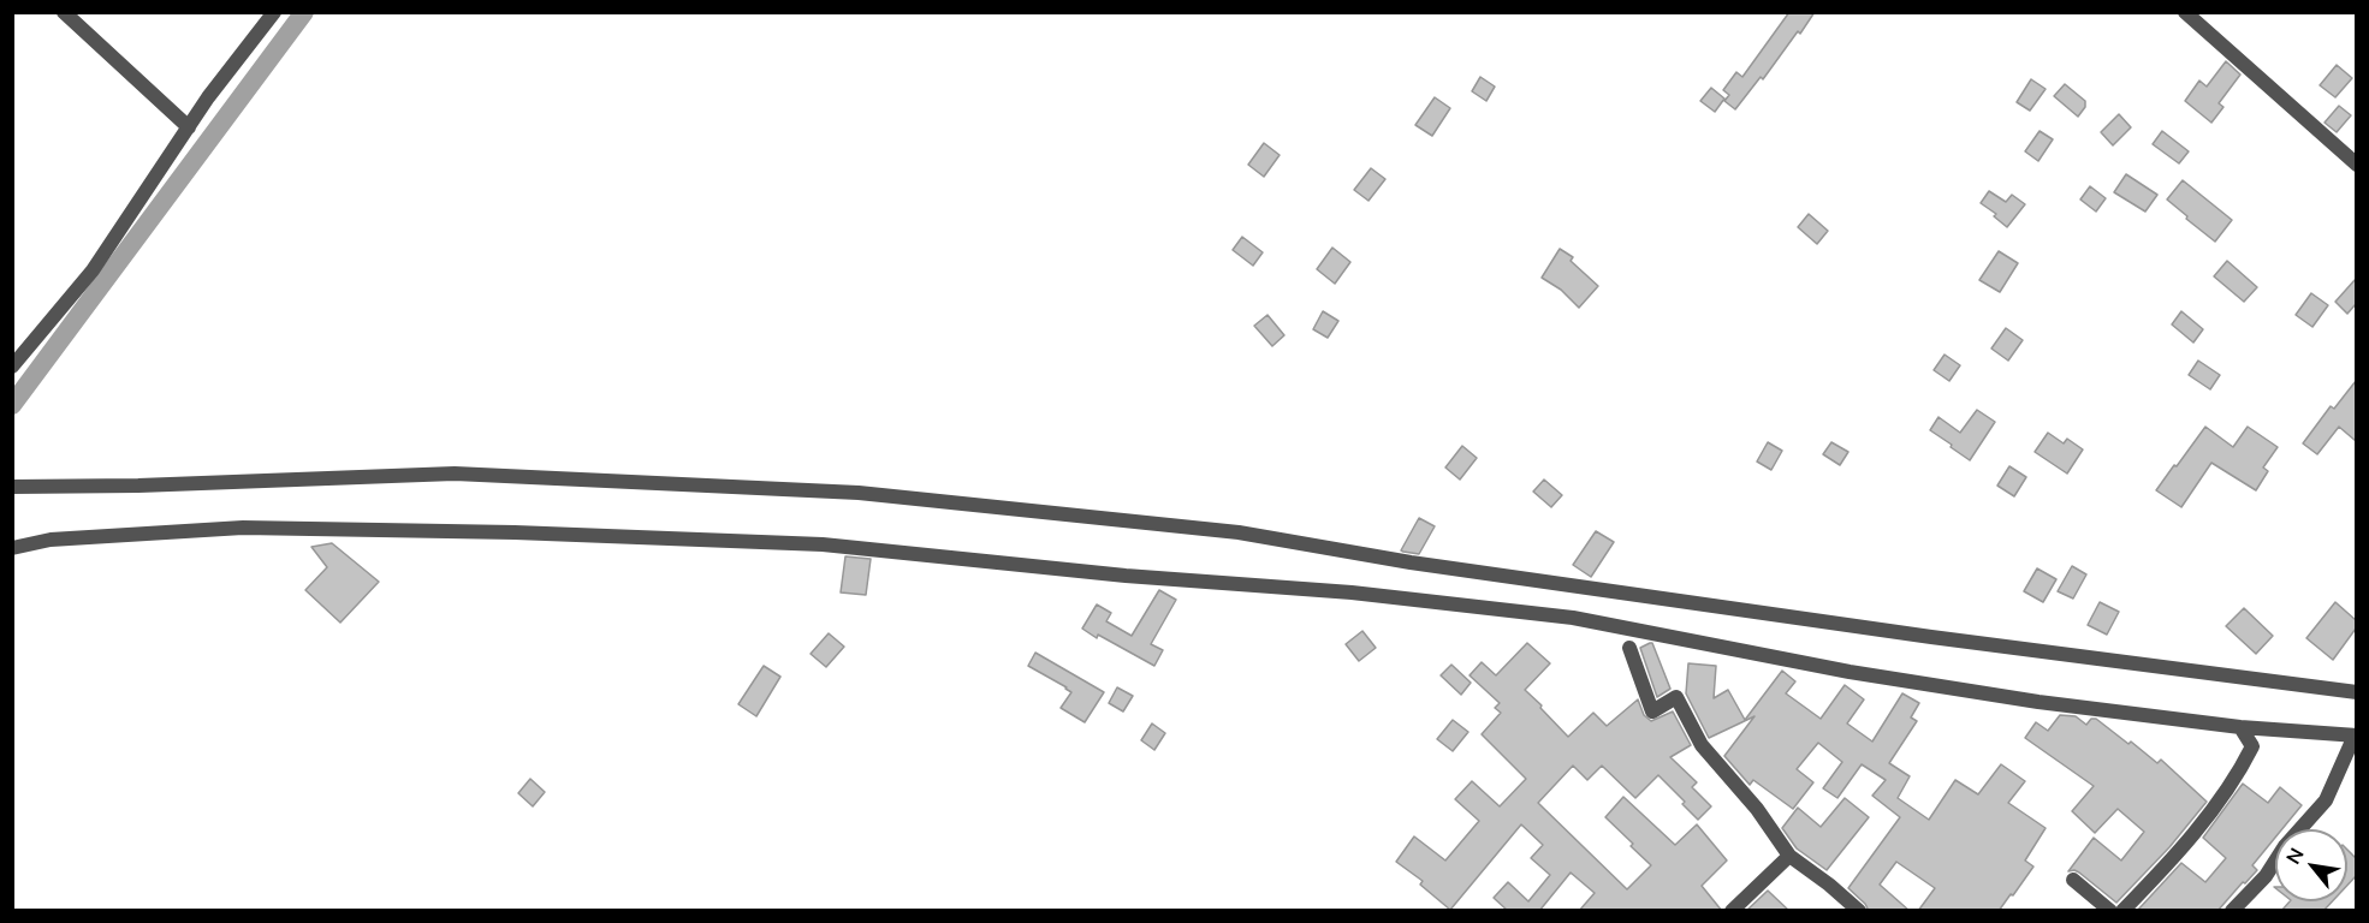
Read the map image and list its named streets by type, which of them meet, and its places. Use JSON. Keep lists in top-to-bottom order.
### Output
{
  "north": "top left"
}
